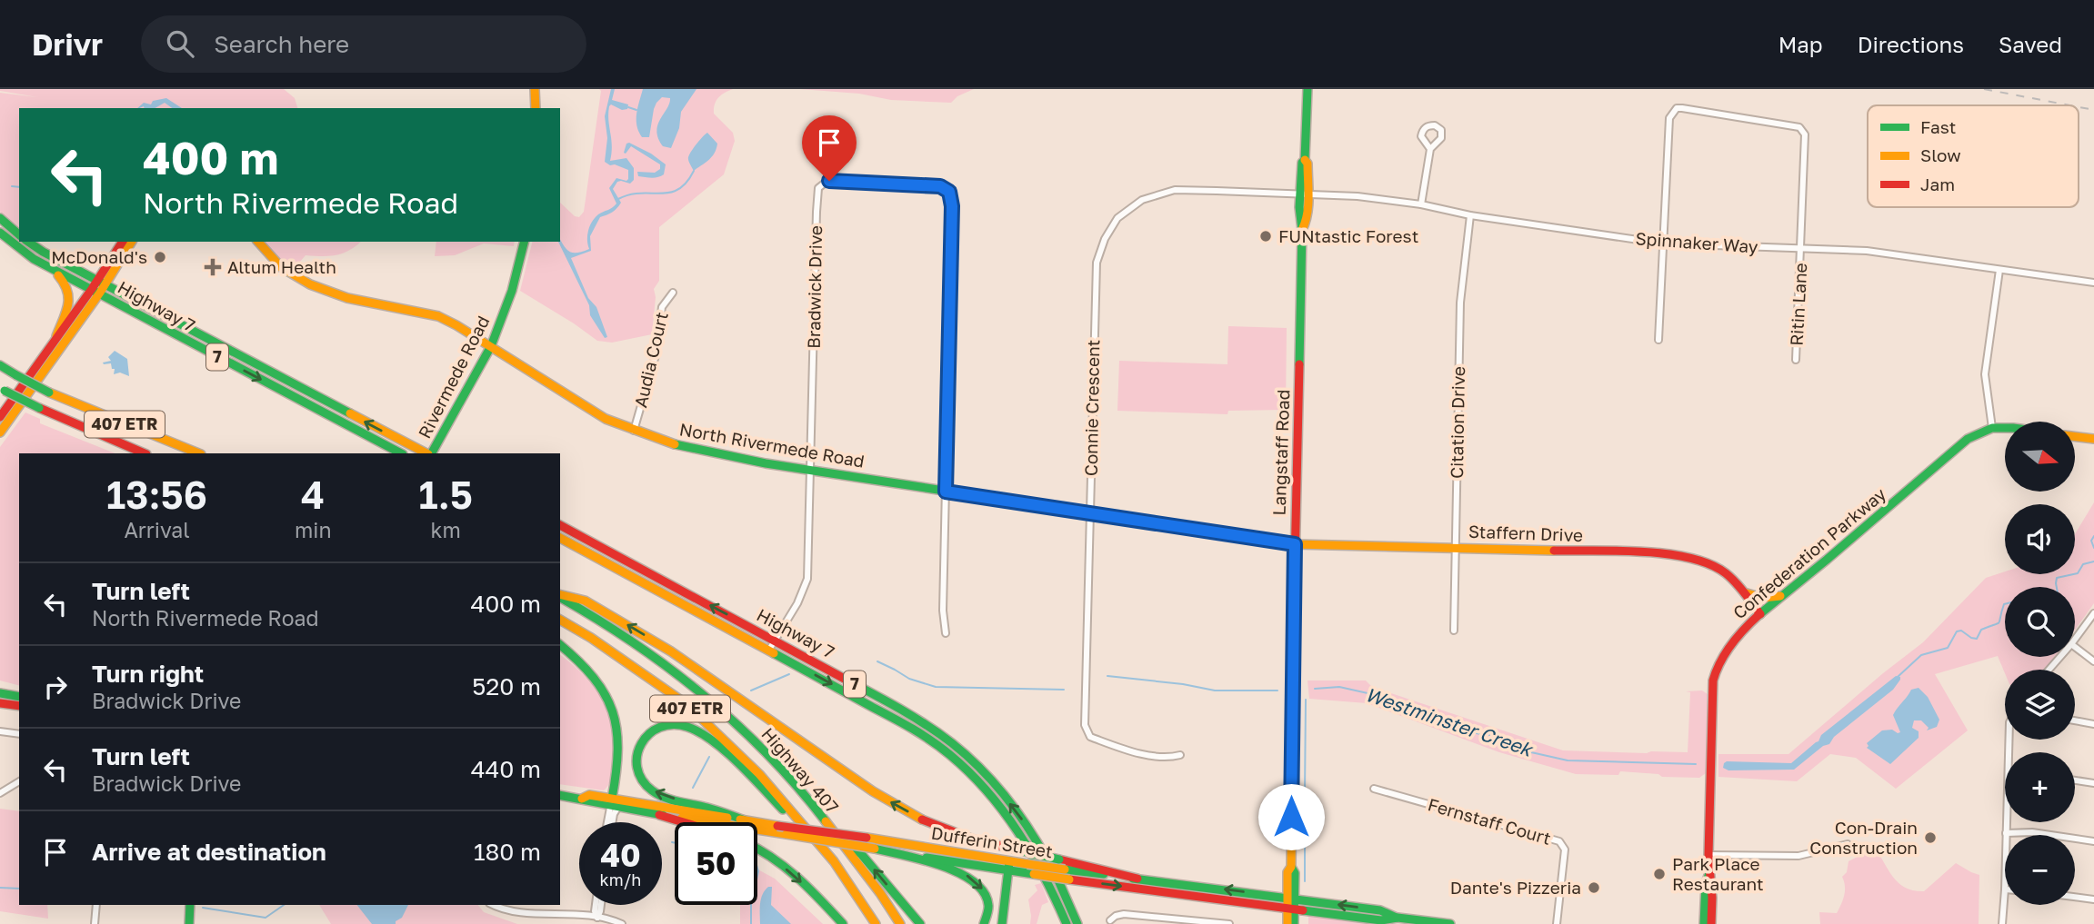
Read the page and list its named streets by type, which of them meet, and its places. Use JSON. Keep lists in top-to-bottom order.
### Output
{
  "streets": {
    "main road": [
      "Highway 7",
      "7",
      "Rivermede Road",
      "407 ETR",
      "North Rivermede Road",
      "Langstaff Road",
      "Staffern Drive",
      "Confederation Parkway",
      "Highway 407",
      "Dufferin Street"
    ],
    "street": [
      "Spinnaker Way",
      "Bradwick Drive",
      "Ritin Lane",
      "Audia Court",
      "Connie Crescent",
      "Citation Drive",
      "Fernstaff Court"
    ]
  },
  "crossings": [
    ["Spinnaker Way", "Ritin Lane"],
    ["Spinnaker Way", "Connie Crescent"],
    ["Spinnaker Way", "Citation Drive"],
    ["Spinnaker Way", "Langstaff Road"],
    ["Bradwick Drive", "Highway 7"],
    ["Bradwick Drive", "North Rivermede Road"],
    ["Audia Court", "North Rivermede Road"],
    ["Rivermede Road", "North Rivermede Road"],
    ["Connie Crescent", "North Rivermede Road"],
    ["Connie Crescent", "Langstaff Road"],
    ["Citation Drive", "Staffern Drive"],
    ["North Rivermede Road", "Langstaff Road"],
    ["North Rivermede Road", "Staffern Drive"],
    ["Langstaff Road", "Staffern Drive"],
    ["Langstaff Road", "Dufferin Street"],
    ["Staffern Drive", "Confederation Parkway"]
  ],
  "water": ["Westminster Creek"],
  "places": {
    "other": [
      "FUNtastic Forest",
      "McDonald's",
      "Con-Drain Construction",
      "Park Place Restaurant",
      "Dante's Pizzeria"
    ],
    "health": ["Altum Health"]
  },
  "legend": ["Fast", "Slow", "Jam"],
  "north": "right",
  "page": {
    "header": "Drivr",
    "search": "Search here",
    "nav": ["Map", "Directions", "Saved"],
    "turn": ["400 m", "North Rivermede Road"],
    "map_buttons": ["+", "−"],
    "eta": [
      "13:56",
      "Arrival",
      "4",
      "min",
      "1.5",
      "km"
    ],
    "list": [
      {
        "name": "Turn left",
        "note": "North Rivermede Road",
        "value": "400 m"
      },
      {
        "name": "Turn right",
        "note": "Bradwick Drive",
        "value": "520 m"
      },
      {
        "name": "Turn left",
        "note": "Bradwick Drive",
        "value": "440 m"
      },
      {
        "name": "Arrive at destination",
        "value": "180 m"
      }
    ],
    "speed": "40 km/h",
    "limit": "50"
  }
}
